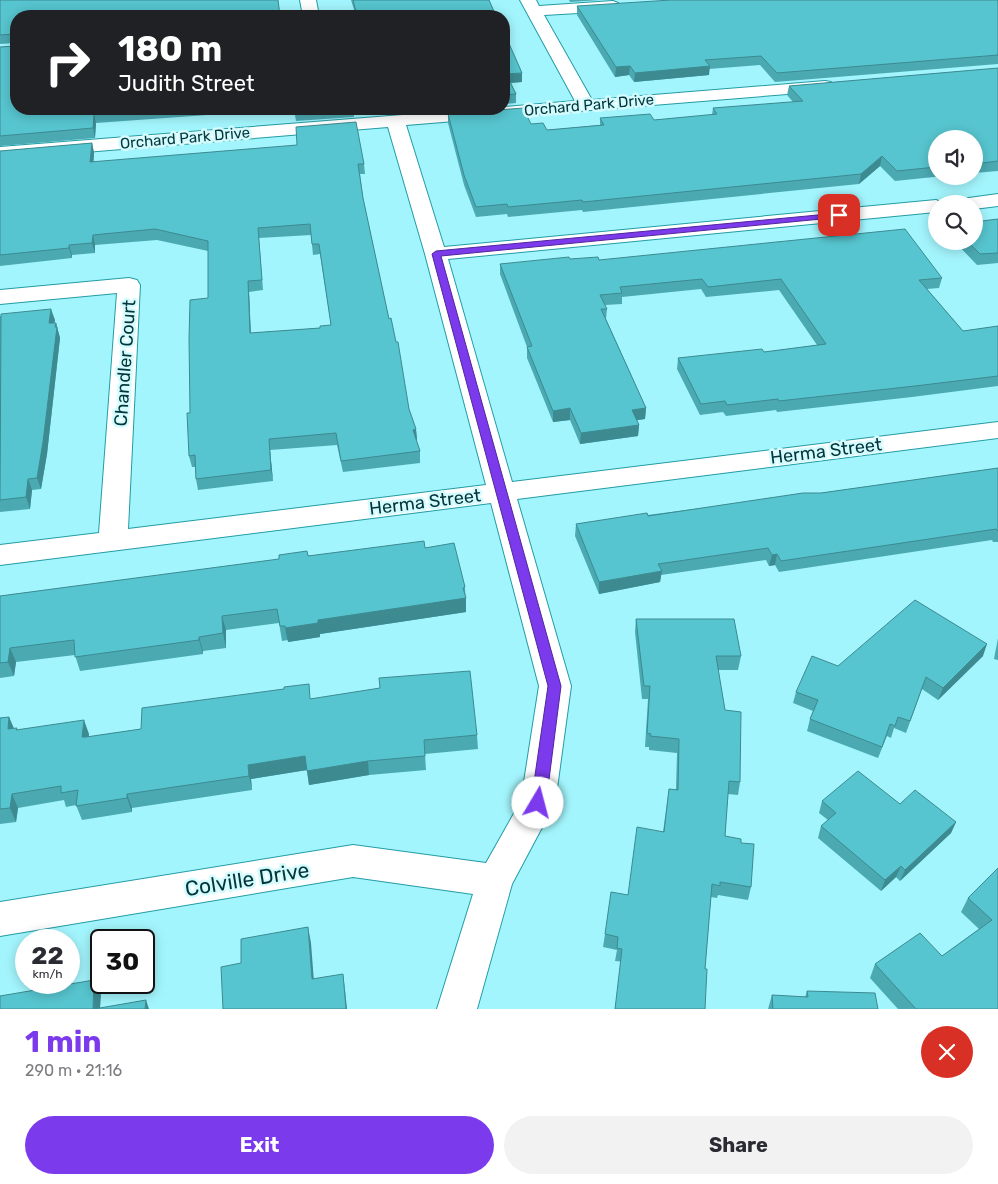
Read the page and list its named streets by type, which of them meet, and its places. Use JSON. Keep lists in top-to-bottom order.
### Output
{
  "streets": {
    "street": [
      "Orchard Park Drive",
      "Chandler Court",
      "Herma Street",
      "Colville Drive"
    ]
  },
  "crossings": [
    ["Chandler Court", "Herma Street"]
  ],
  "page": {
    "turn": ["180 m", "Judith Street"],
    "speed": "22 km/h",
    "limit": "30",
    "heading": ["1 min", "290 m · 21:16"],
    "buttons": ["Exit", "Share"]
  }
}
